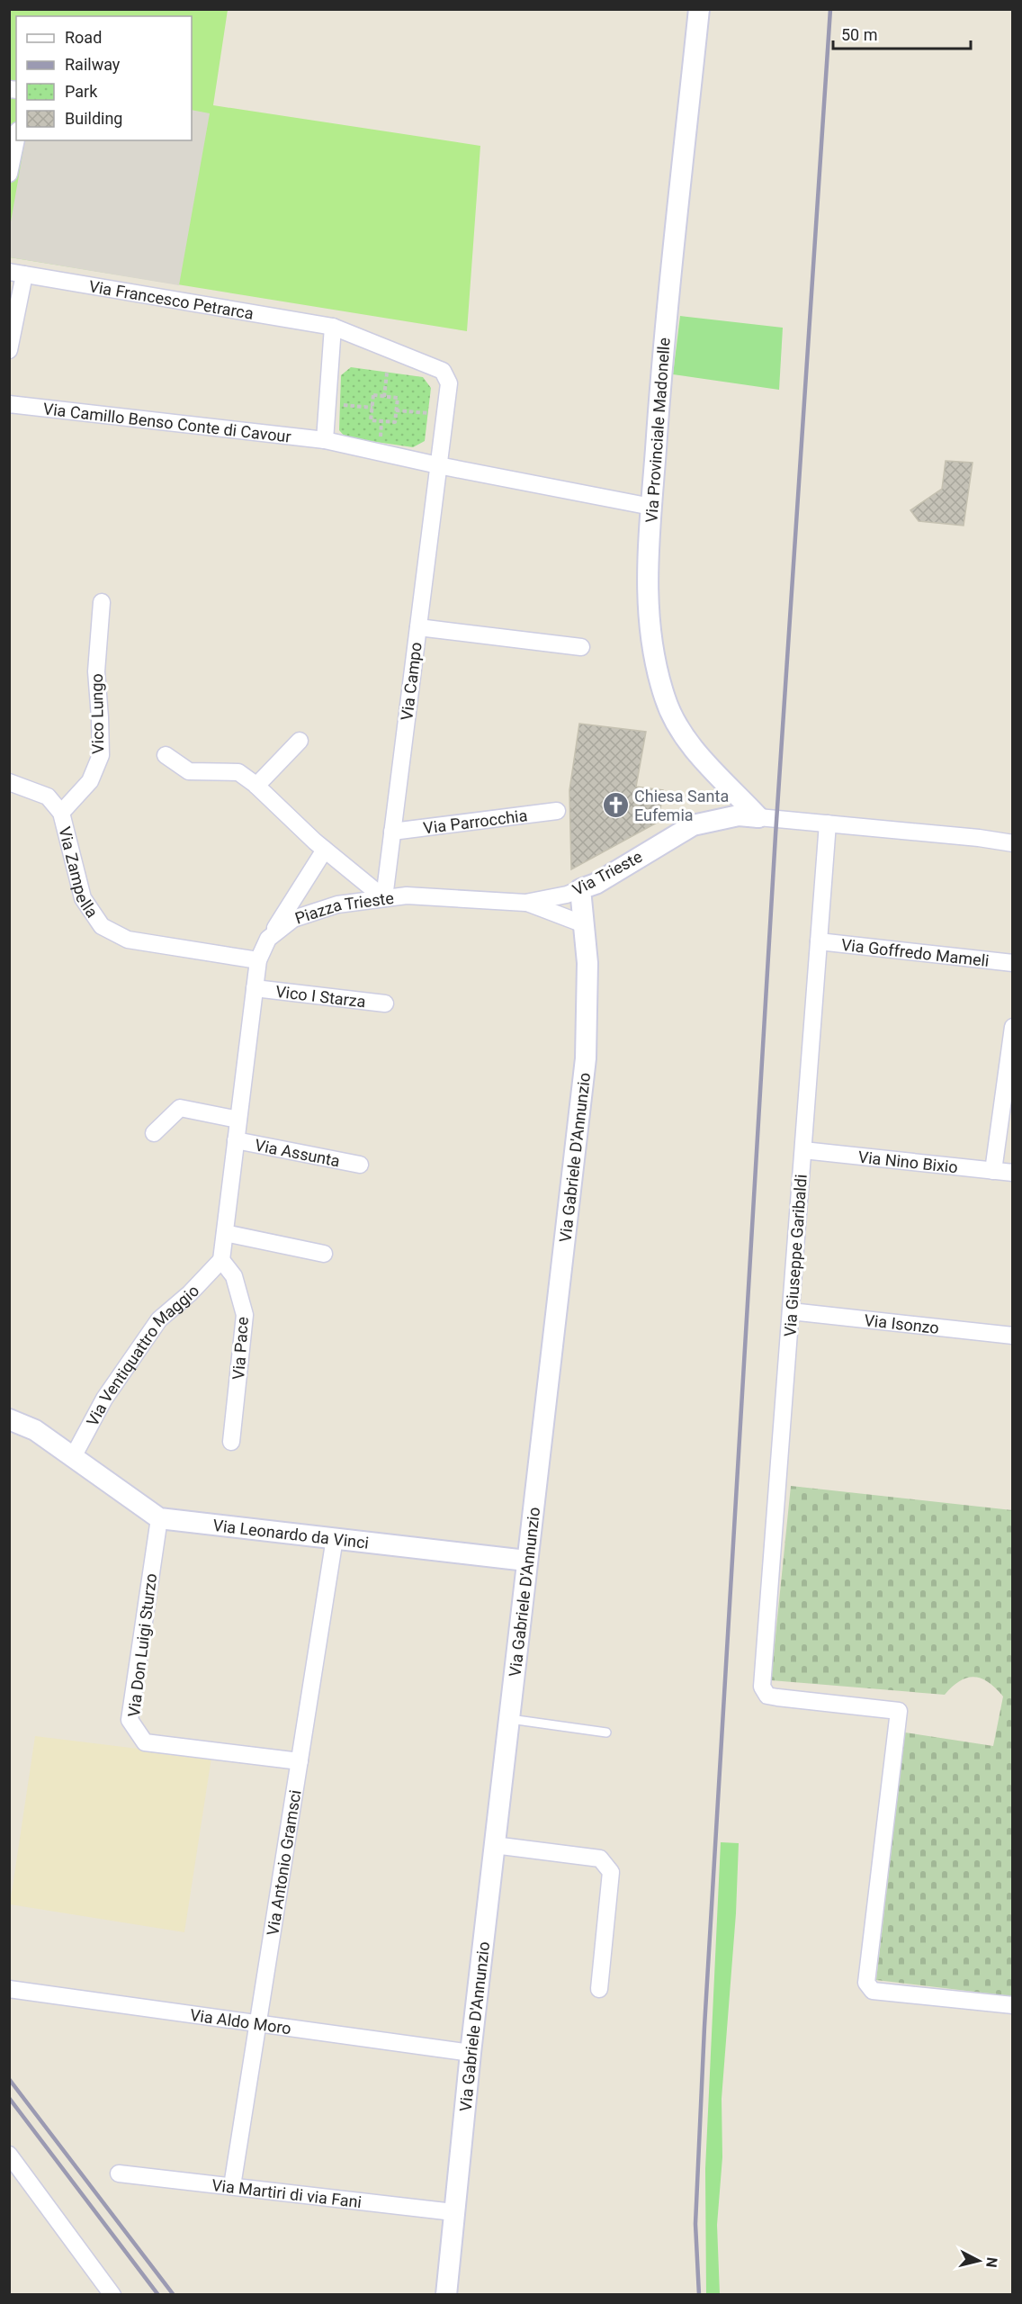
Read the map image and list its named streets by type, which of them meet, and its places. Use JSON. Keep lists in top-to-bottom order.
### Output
{
  "streets": {
    "street": [
      "Via Francesco Petrarca",
      "Via Camillo Benso Conte di Cavour",
      "Via Provinciale Madonelle",
      "Via Campo",
      "Vico Lungo",
      "Via Parrocchia",
      "Via Zampella",
      "Via Trieste",
      "Piazza Trieste",
      "Via Goffredo Mameli",
      "Vico I Starza",
      "Via Assunta",
      "Via Gabriele D'Annunzio",
      "Via Nino Bixio",
      "Via Giuseppe Garibaldi",
      "Via Isonzo",
      "Via Pace",
      "Via Ventiquattro Maggio",
      "Via Leonardo da Vinci",
      "Via Don Luigi Sturzo",
      "Via Antonio Gramsci",
      "Via Aldo Moro",
      "Via Martiri di via Fani"
    ]
  },
  "crossings": [
    ["Via Francesco Petrarca", "Via Camillo Benso Conte di Cavour"],
    ["Via Francesco Petrarca", "Via Campo"],
    ["Via Camillo Benso Conte di Cavour", "Via Provinciale Madonelle"],
    ["Via Camillo Benso Conte di Cavour", "Via Campo"],
    ["Via Provinciale Madonelle", "Via Trieste"],
    ["Via Campo", "Via Parrocchia"],
    ["Via Campo", "Via Trieste"],
    ["Via Campo", "Piazza Trieste"],
    ["Vico Lungo", "Via Zampella"],
    ["Via Zampella", "Piazza Trieste"],
    ["Via Trieste", "Piazza Trieste"],
    ["Via Trieste", "Via Gabriele D'Annunzio"],
    ["Piazza Trieste", "Vico I Starza"],
    ["Piazza Trieste", "Via Assunta"],
    ["Piazza Trieste", "Via Pace"],
    ["Piazza Trieste", "Via Ventiquattro Maggio"],
    ["Via Goffredo Mameli", "Via Giuseppe Garibaldi"],
    ["Via Gabriele D'Annunzio", "Via Leonardo da Vinci"],
    ["Via Gabriele D'Annunzio", "Via Aldo Moro"],
    ["Via Gabriele D'Annunzio", "Via Martiri di via Fani"],
    ["Via Nino Bixio", "Via Giuseppe Garibaldi"],
    ["Via Giuseppe Garibaldi", "Via Isonzo"],
    ["Via Pace", "Via Ventiquattro Maggio"],
    ["Via Ventiquattro Maggio", "Via Leonardo da Vinci"],
    ["Via Leonardo da Vinci", "Via Don Luigi Sturzo"],
    ["Via Leonardo da Vinci", "Via Antonio Gramsci"],
    ["Via Don Luigi Sturzo", "Via Antonio Gramsci"],
    ["Via Antonio Gramsci", "Via Aldo Moro"],
    ["Via Antonio Gramsci", "Via Martiri di via Fani"]
  ],
  "places": {
    "church": ["Chiesa Santa Eufemia"]
  },
  "legend": [
    "Road",
    "Railway",
    "Park",
    "Building"
  ],
  "scale_bar": "50 m",
  "north": "right"
}
